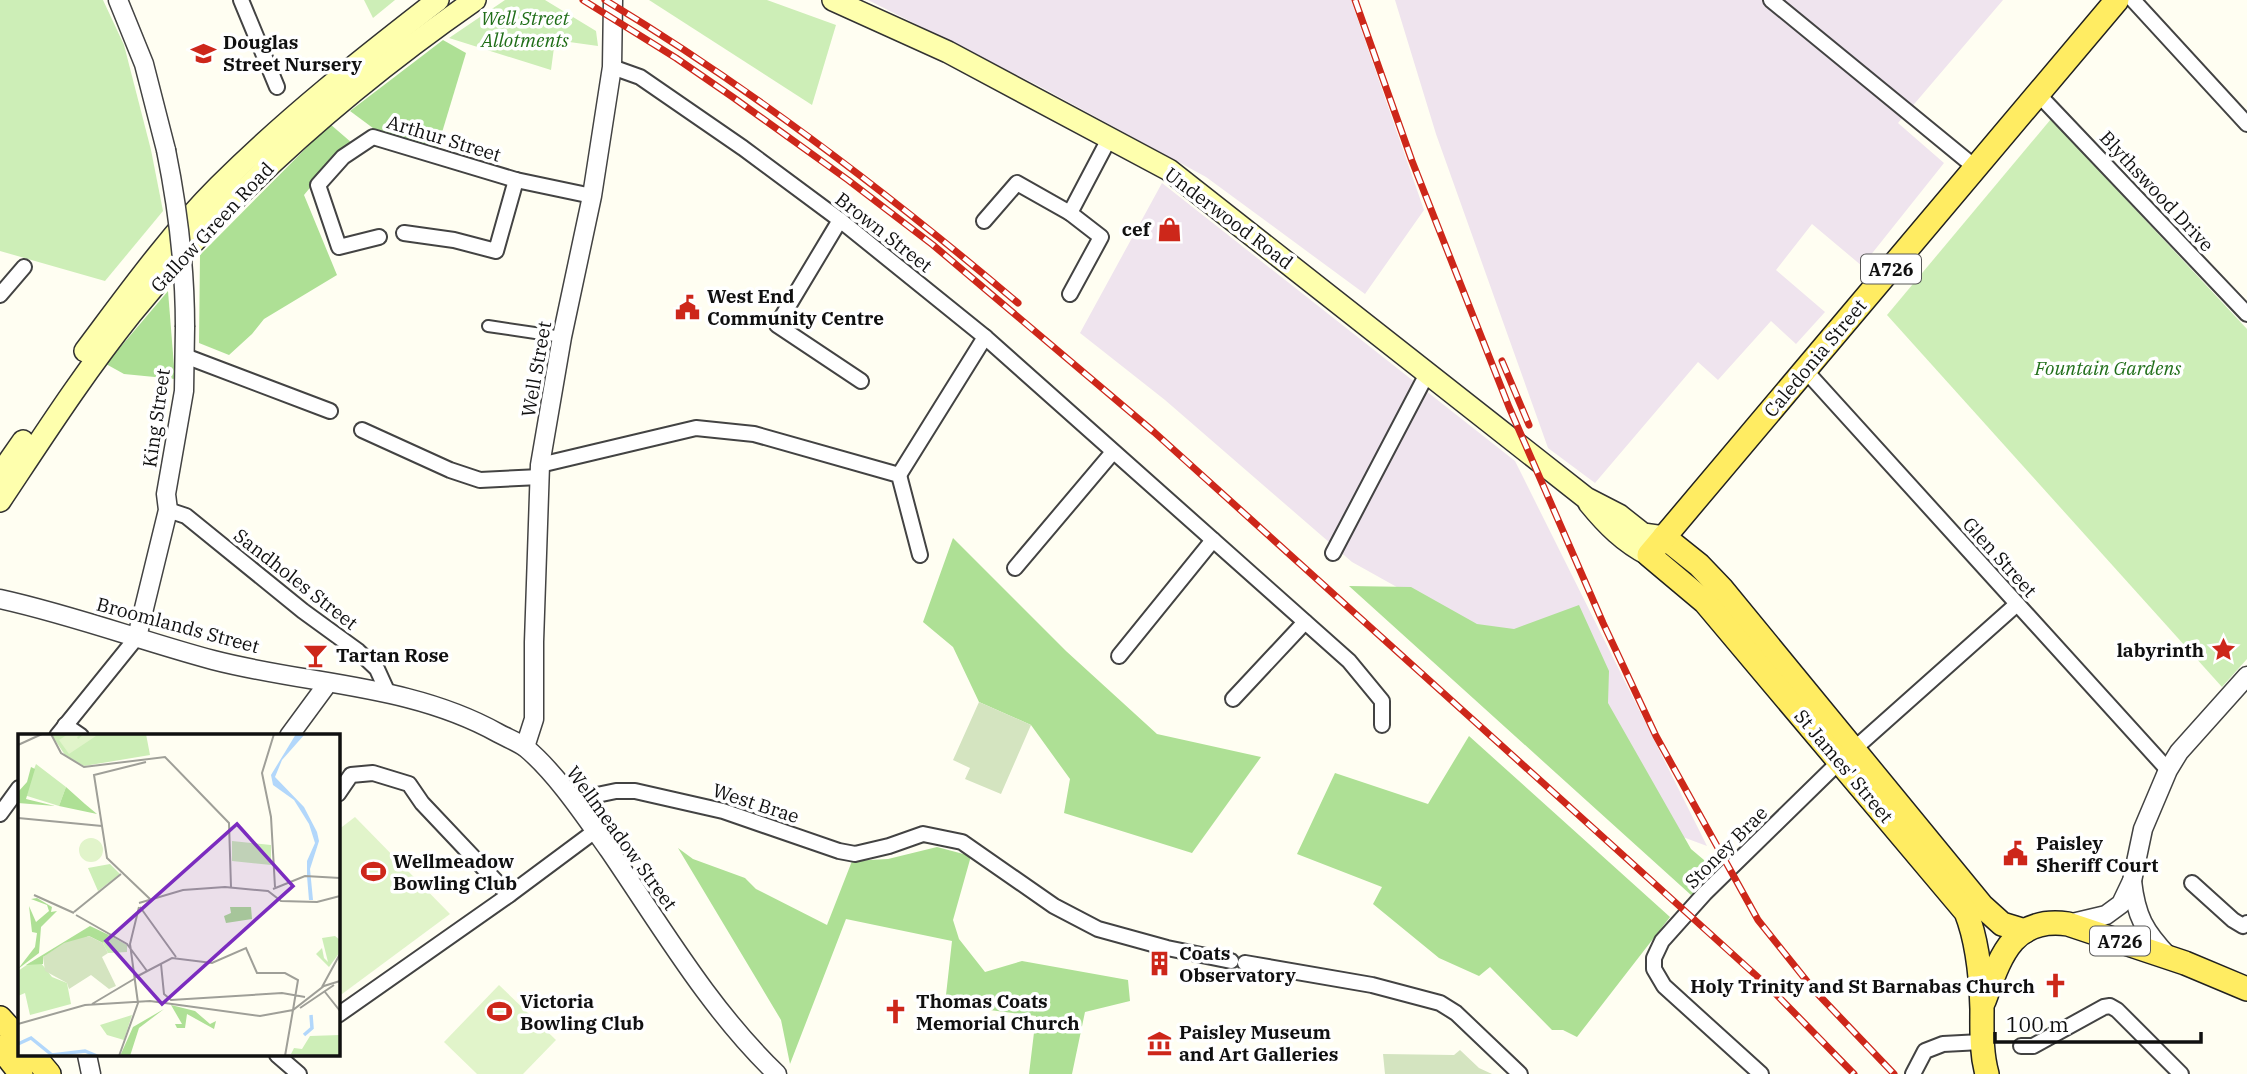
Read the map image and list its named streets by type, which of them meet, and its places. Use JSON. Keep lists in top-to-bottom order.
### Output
{
  "streets": {
    "main road": [
      "Underwood Road",
      "Gallow Green Road",
      "A726",
      "Caledonia Street",
      "St James' Street"
    ],
    "street": [
      "Arthur Street",
      "Blythswood Drive",
      "Brown Street",
      "Well Street",
      "King Street",
      "Glen Street",
      "Sandholes Street",
      "Broomlands Street",
      "West Brae",
      "Wellmeadow Street",
      "Stoney Brae"
    ]
  },
  "crossings": [
    ["Arthur Street", "Well Street"],
    ["Blythswood Drive", "Caledonia Street"],
    ["Underwood Road", "Caledonia Street"],
    ["Underwood Road", "St James' Street"],
    ["Brown Street", "Well Street"],
    ["A726", "St James' Street"],
    ["Caledonia Street", "Glen Street"],
    ["Caledonia Street", "St James' Street"],
    ["Well Street", "Wellmeadow Street"],
    ["King Street", "Sandholes Street"],
    ["King Street", "Broomlands Street"],
    ["Glen Street", "Stoney Brae"],
    ["Sandholes Street", "Broomlands Street"],
    ["Sandholes Street", "Wellmeadow Street"],
    ["Broomlands Street", "Wellmeadow Street"],
    ["St James' Street", "Stoney Brae"],
    ["West Brae", "Wellmeadow Street"]
  ],
  "parks": ["Well Street Allotments", "Fountain Gardens"],
  "places": {
    "school or university": ["Douglas Street Nursery"],
    "shop": ["cef"],
    "public building": ["West End Community Centre", "Paisley Sheriff Court"],
    "place": ["labyrinth"],
    "bar": ["Tartan Rose"],
    "sports": ["Wellmeadow Bowling Club", "Victoria Bowling Club"],
    "building": ["Coats Observatory"],
    "church": ["Holy Trinity and St Barnabas Church", "Thomas Coats Memorial Church"],
    "museum": ["Paisley Museum and Art Galleries"]
  },
  "scale_bar": "100 m"
}
